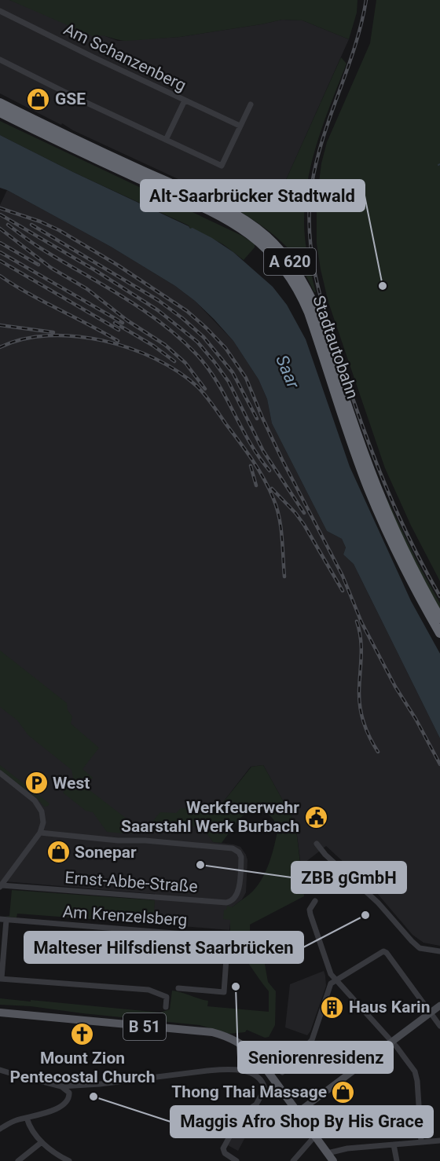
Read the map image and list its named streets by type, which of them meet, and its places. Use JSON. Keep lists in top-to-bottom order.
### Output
{
  "streets": {
    "highway": ["A 620", "Stadtautobahn"],
    "main road": ["B 51"],
    "street": ["Am Schanzenberg", "Ernst-Abbe-Straße", "Am Krenzelsberg"]
  },
  "water": ["Saar"],
  "places": {
    "shop": ["GSE", "Sonepar", "Thong Thai Massage"],
    "other": [
      "Alt-Saarbrücker Stadtwald",
      "ZBB gGmbH",
      "Malteser Hilfsdienst Saarbrücken",
      "Seniorenresidenz",
      "Maggis Afro Shop By His Grace"
    ],
    "parking": ["West"],
    "public building": ["Werkfeuerwehr Saarstahl Werk Burbach"],
    "building": ["Haus Karin"],
    "church": ["Mount Zion Pentecostal Church"]
  }
}
